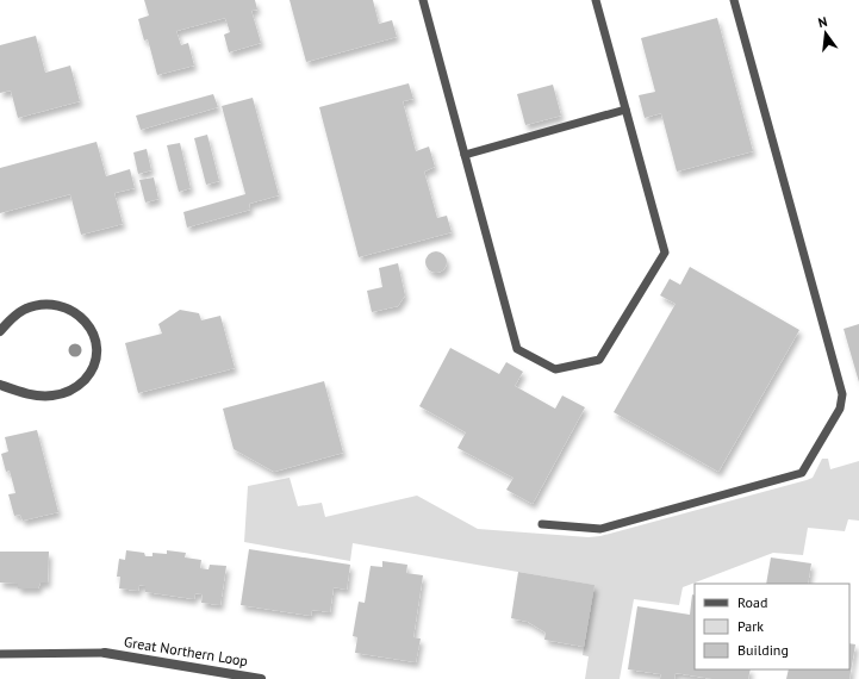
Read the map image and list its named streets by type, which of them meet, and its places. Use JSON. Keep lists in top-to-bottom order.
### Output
{
  "streets": {
    "street": ["Great Northern Loop"]
  },
  "legend": ["Road", "Park", "Building"],
  "north": "top"
}
